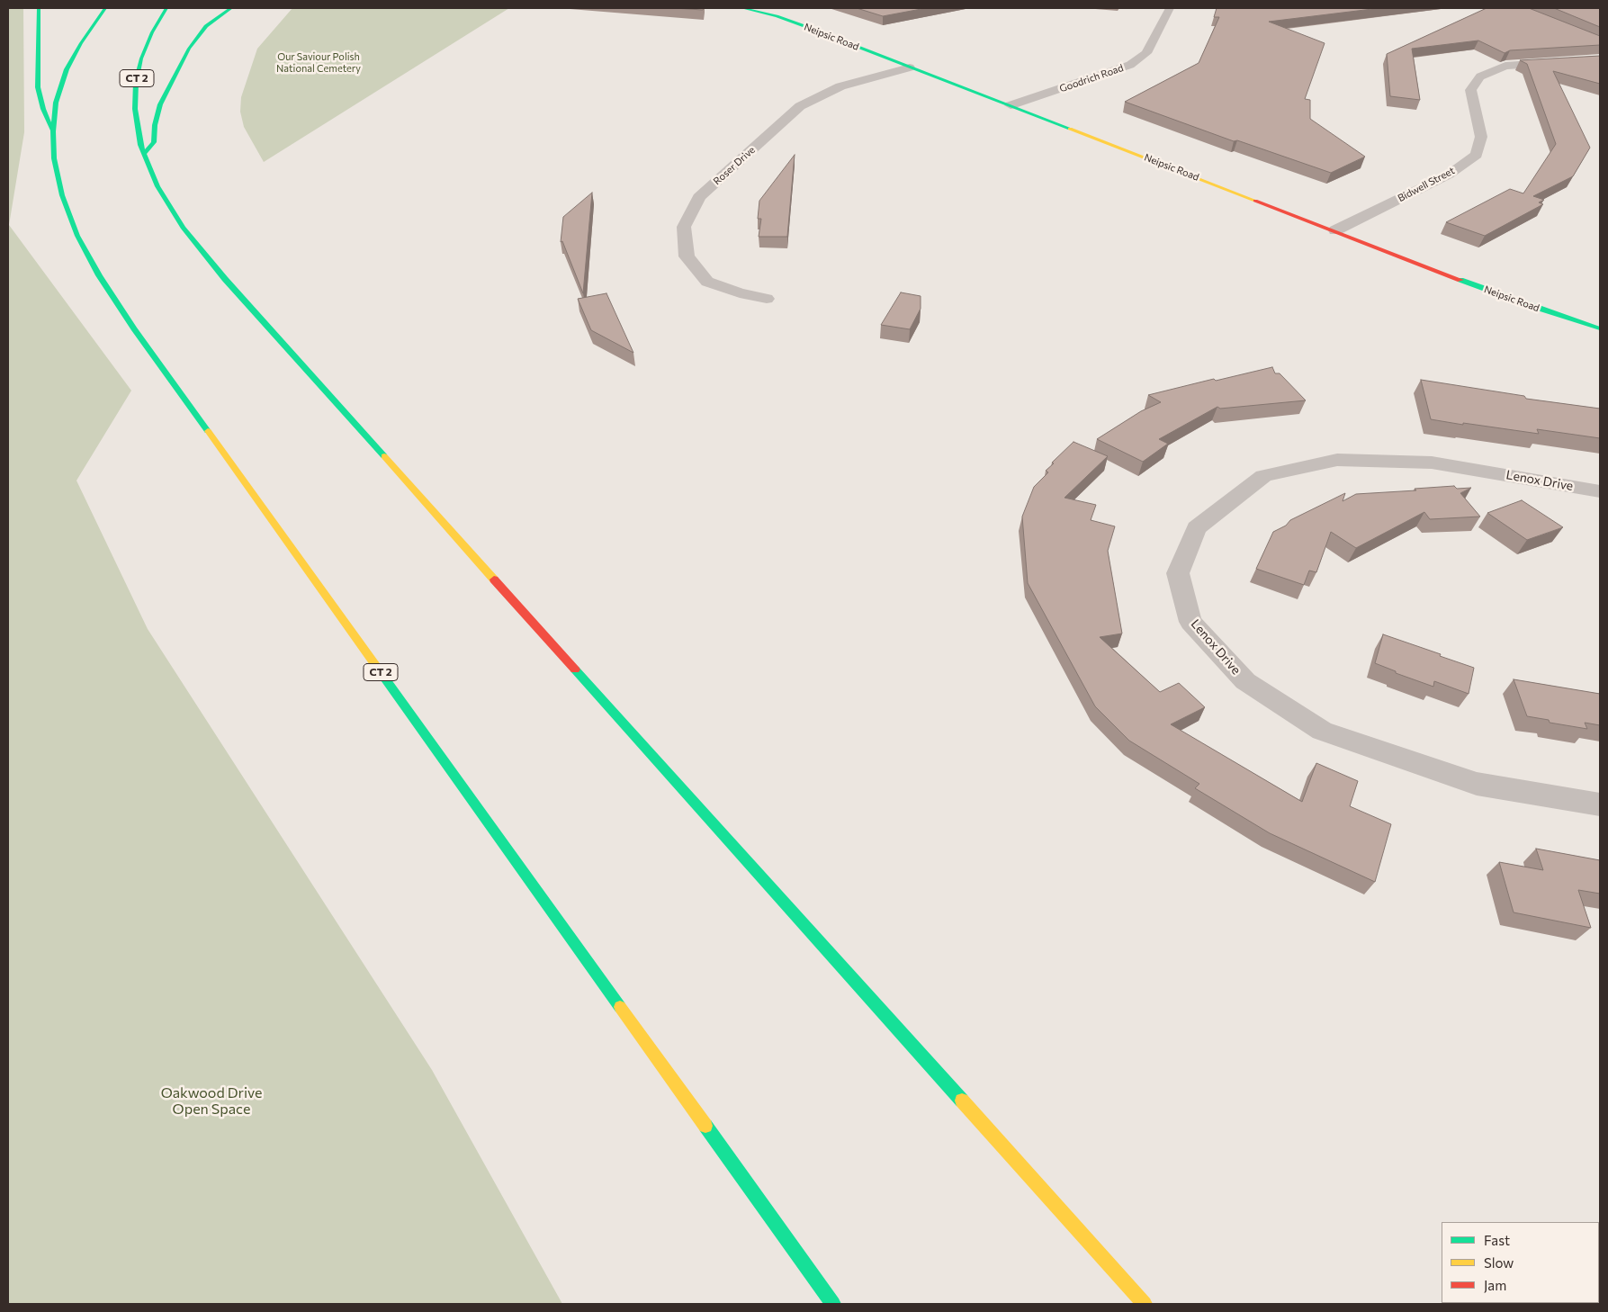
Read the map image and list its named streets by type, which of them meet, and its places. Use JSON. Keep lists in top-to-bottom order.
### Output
{
  "streets": {
    "main road": ["Neipsic Road", "CT 2"],
    "street": [
      "Goodrich Road",
      "Roser Drive",
      "Bidwell Street",
      "Lenox Drive"
    ]
  },
  "crossings": [
    ["Neipsic Road", "Goodrich Road"],
    ["Neipsic Road", "Roser Drive"],
    ["Neipsic Road", "Bidwell Street"]
  ],
  "parks": ["Our Saviour Polish National Cemetery", "Oakwood Drive Open Space"],
  "legend": ["Fast", "Slow", "Jam"]
}
